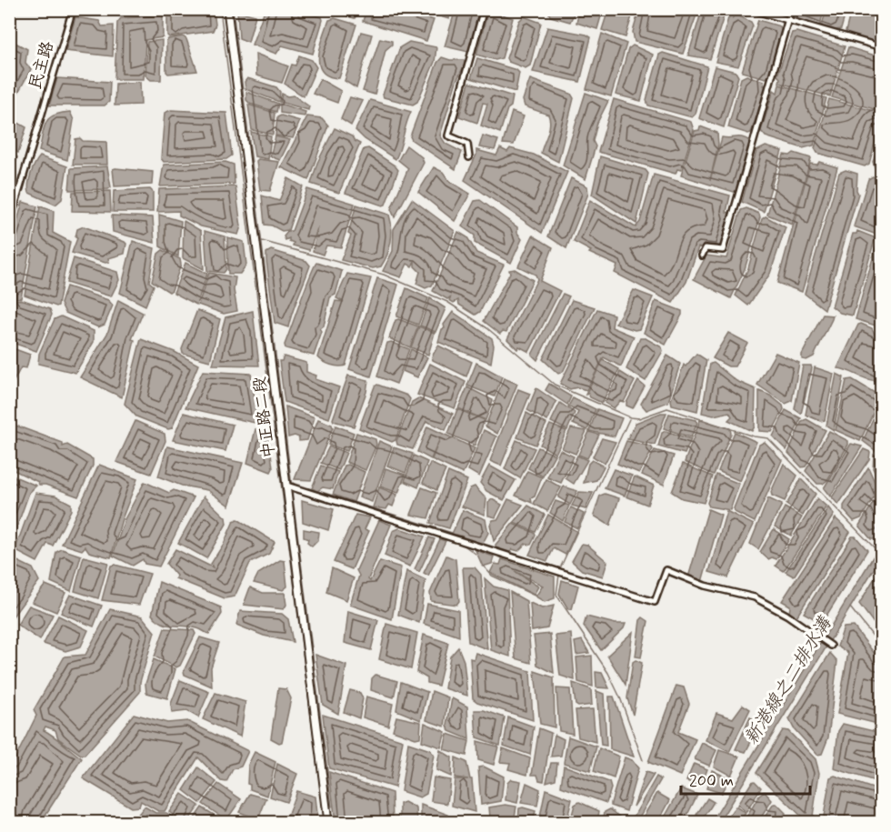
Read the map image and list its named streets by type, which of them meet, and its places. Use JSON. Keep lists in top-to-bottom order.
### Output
{
  "streets": {
    "main road": ["中正路二段"],
    "street": ["民主路"]
  },
  "water": ["新港線之二排水溝"],
  "scale_bar": "200 m"
}
